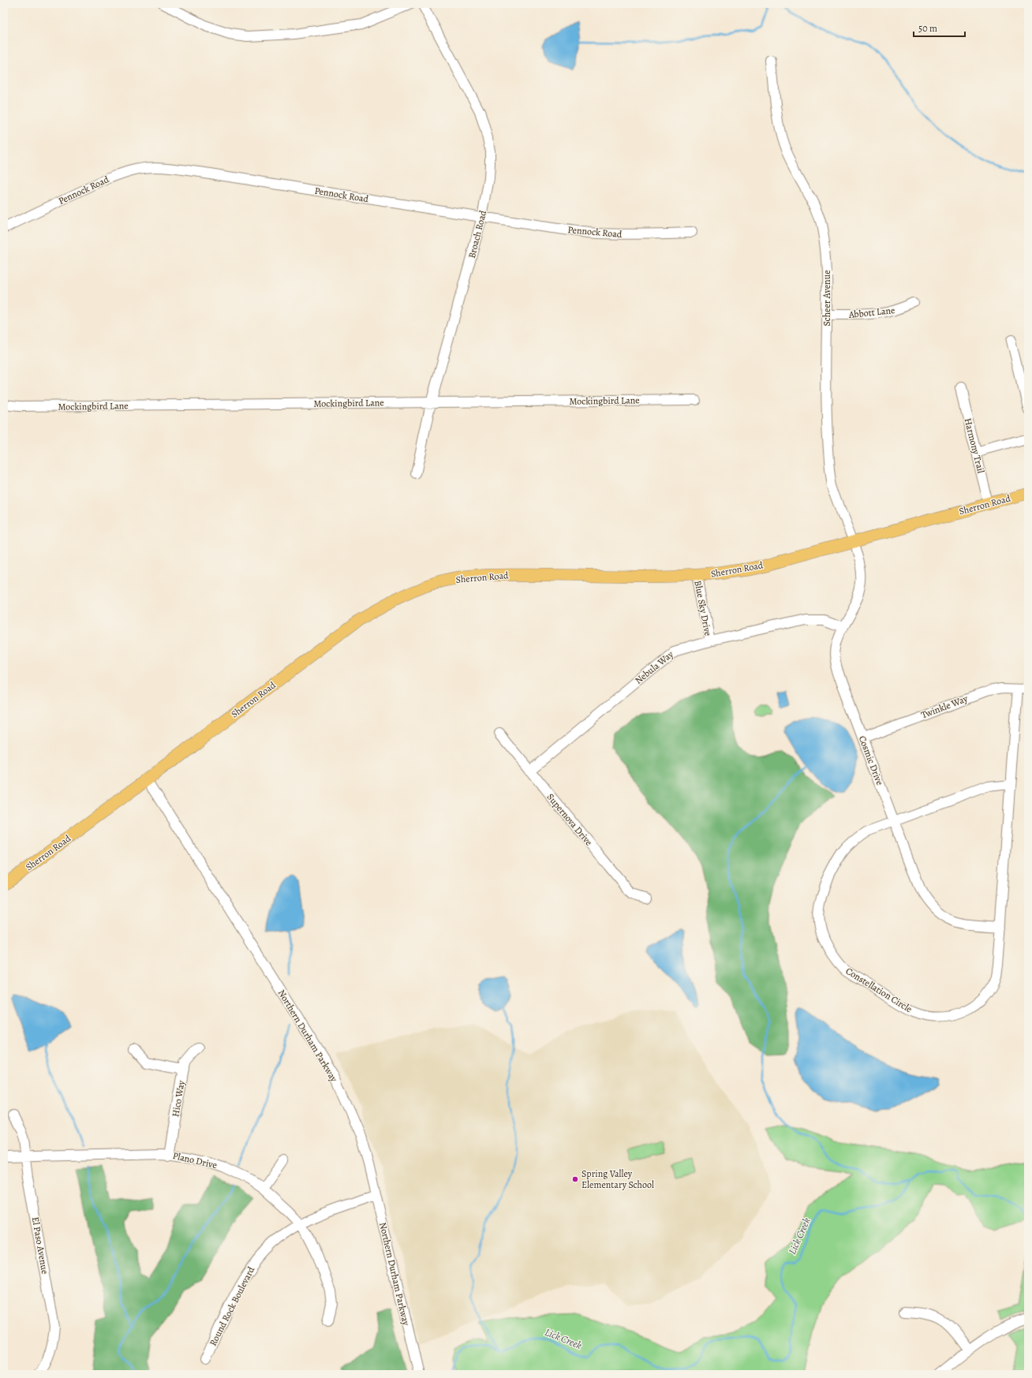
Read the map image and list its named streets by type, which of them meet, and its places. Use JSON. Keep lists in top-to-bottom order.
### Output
{
  "streets": {
    "main road": ["Sherron Road"],
    "street": [
      "Pennock Road",
      "Broach Road",
      "Scheer Avenue",
      "Abbott Lane",
      "Mockingbird Lane",
      "Harmony Trail",
      "Blue Sky Drive",
      "Nebula Way",
      "Twinkle Way",
      "Cosmic Drive",
      "Supernova Drive",
      "Constellation Circle",
      "Northern Durham Parkway",
      "Hico Way",
      "Plano Drive",
      "El Paso Avenue",
      "Round Rock Boulevard"
    ]
  },
  "crossings": [
    ["Pennock Road", "Broach Road"],
    ["Broach Road", "Mockingbird Lane"],
    ["Scheer Avenue", "Abbott Lane"],
    ["Scheer Avenue", "Sherron Road"],
    ["Scheer Avenue", "Cosmic Drive"],
    ["Harmony Trail", "Sherron Road"],
    ["Sherron Road", "Blue Sky Drive"],
    ["Sherron Road", "Cosmic Drive"],
    ["Sherron Road", "Northern Durham Parkway"],
    ["Blue Sky Drive", "Nebula Way"],
    ["Nebula Way", "Cosmic Drive"],
    ["Nebula Way", "Supernova Drive"],
    ["Twinkle Way", "Cosmic Drive"],
    ["Twinkle Way", "Constellation Circle"],
    ["Cosmic Drive", "Constellation Circle"],
    ["Northern Durham Parkway", "Round Rock Boulevard"],
    ["Hico Way", "Plano Drive"],
    ["Plano Drive", "El Paso Avenue"],
    ["Plano Drive", "Round Rock Boulevard"]
  ],
  "water": ["Lick Creek"],
  "places": ["Spring Valley Elementary School"],
  "scale_bar": "50 m"
}
